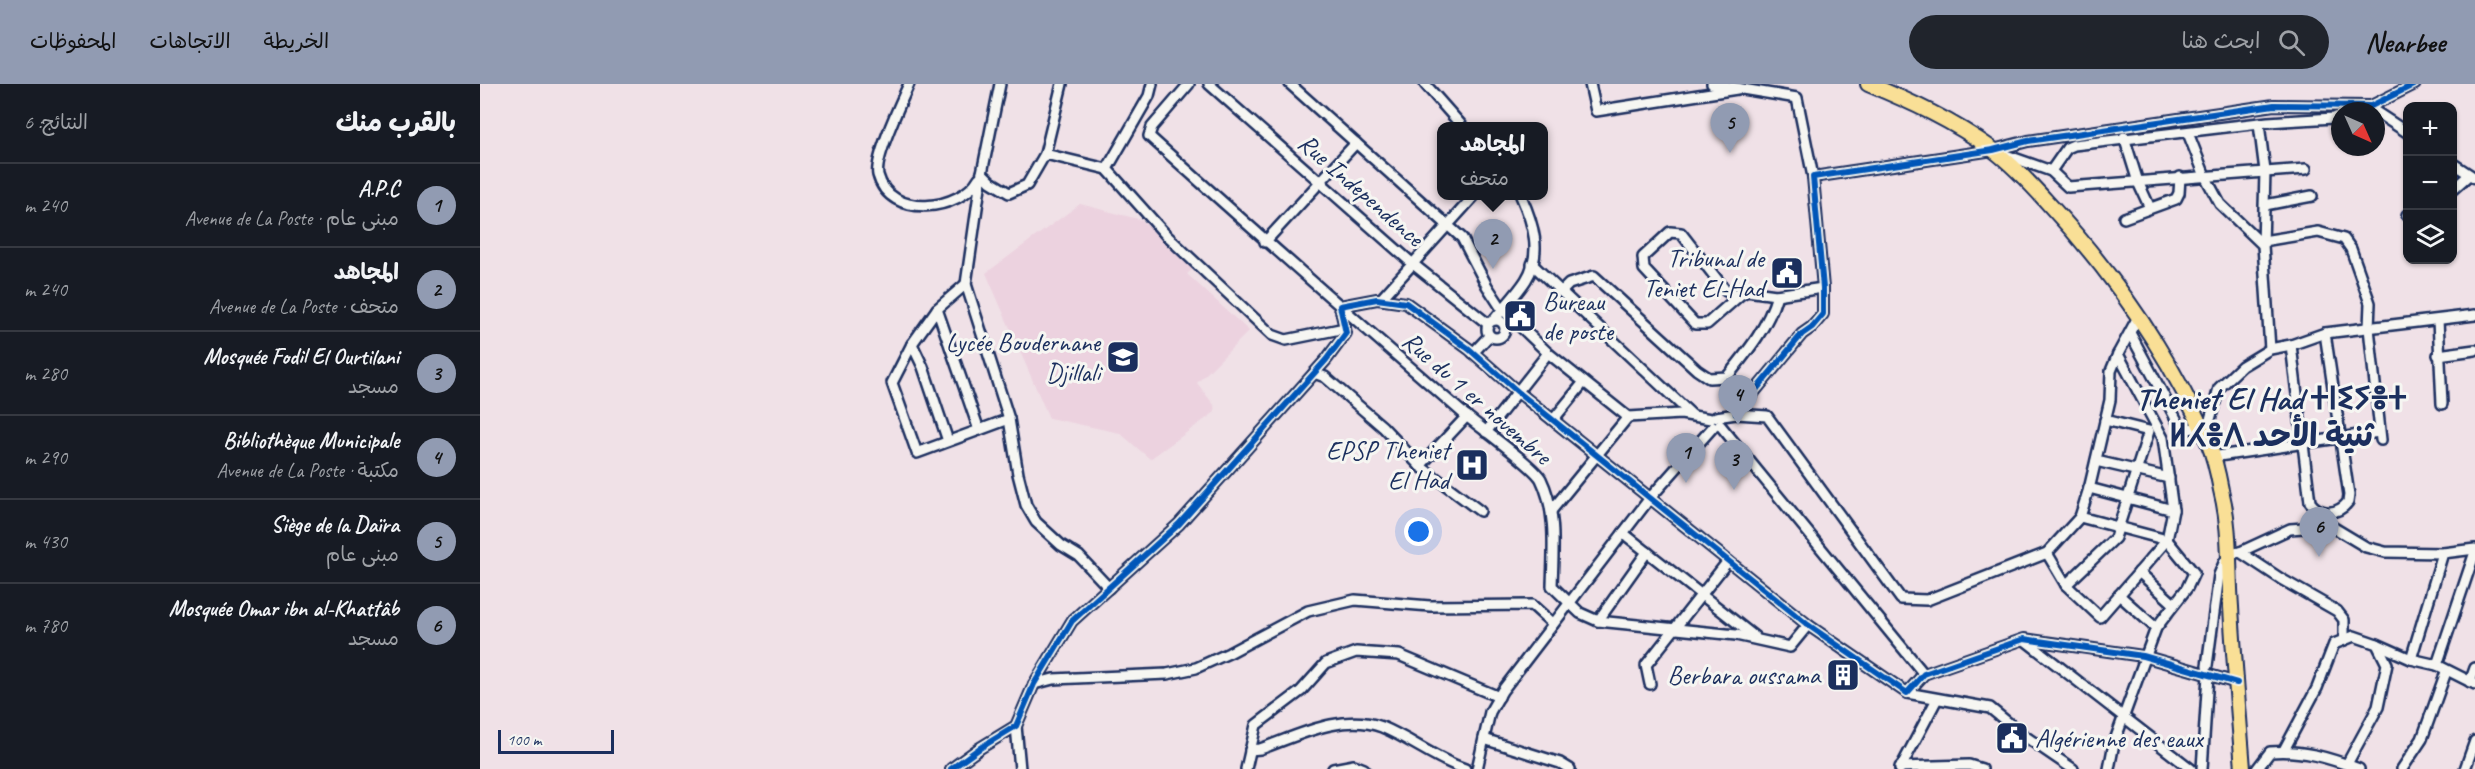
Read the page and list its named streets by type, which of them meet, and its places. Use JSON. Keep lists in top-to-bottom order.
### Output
{
  "streets": {
    "street": ["Rue Independence", "Rue du 1 er novembre"]
  },
  "districts": ["Theniet El Had ⵜⵏⵉⵢⴻⵜ ⵍⵃⴻⴷ ثنية الأحد"],
  "places": {
    "public building": ["Tribunal de Teniet El-Had", "Bureau de poste", "Algérienne des eaux"],
    "school or university": ["Lycée Boudernane Djillali"],
    "hospital": ["EPSP Theniet El Had"],
    "building": ["Berbara oussama"]
  },
  "scale_bar": "100 m",
  "north": "bottom right",
  "page": {
    "header": "Nearbee",
    "search": "ابحث هنا",
    "nav": ["الخريطة", "الاتجاهات", "المحفوظات"],
    "heading": ["بالقرب منك", "النتائج: 6"],
    "map_buttons": ["+", "−"],
    "pins": [
      "5",
      "2",
      "4",
      "1",
      "3",
      "6"
    ],
    "popup": ["المجاهد", "متحف"],
    "list": [
      {
        "mark": "1",
        "name": "A.P.C",
        "note": "مبنى عام · Avenue de La Poste",
        "value": "240 m"
      },
      {
        "mark": "2",
        "name": "المجاهد",
        "note": "متحف · Avenue de La Poste",
        "value": "240 m"
      },
      {
        "mark": "3",
        "name": "Mosquée Fodil El Ourtilani",
        "note": "مسجد",
        "value": "280 m"
      },
      {
        "mark": "4",
        "name": "Bibliothèque Municipale",
        "note": "مكتبة · Avenue de La Poste",
        "value": "290 m"
      },
      {
        "mark": "5",
        "name": "Siège de la Daïra",
        "note": "مبنى عام",
        "value": "430 m"
      },
      {
        "mark": "6",
        "name": "Mosquée Omar ibn al-Khattâb",
        "note": "مسجد",
        "value": "780 m"
      }
    ],
    "scale": "100 m"
  }
}
